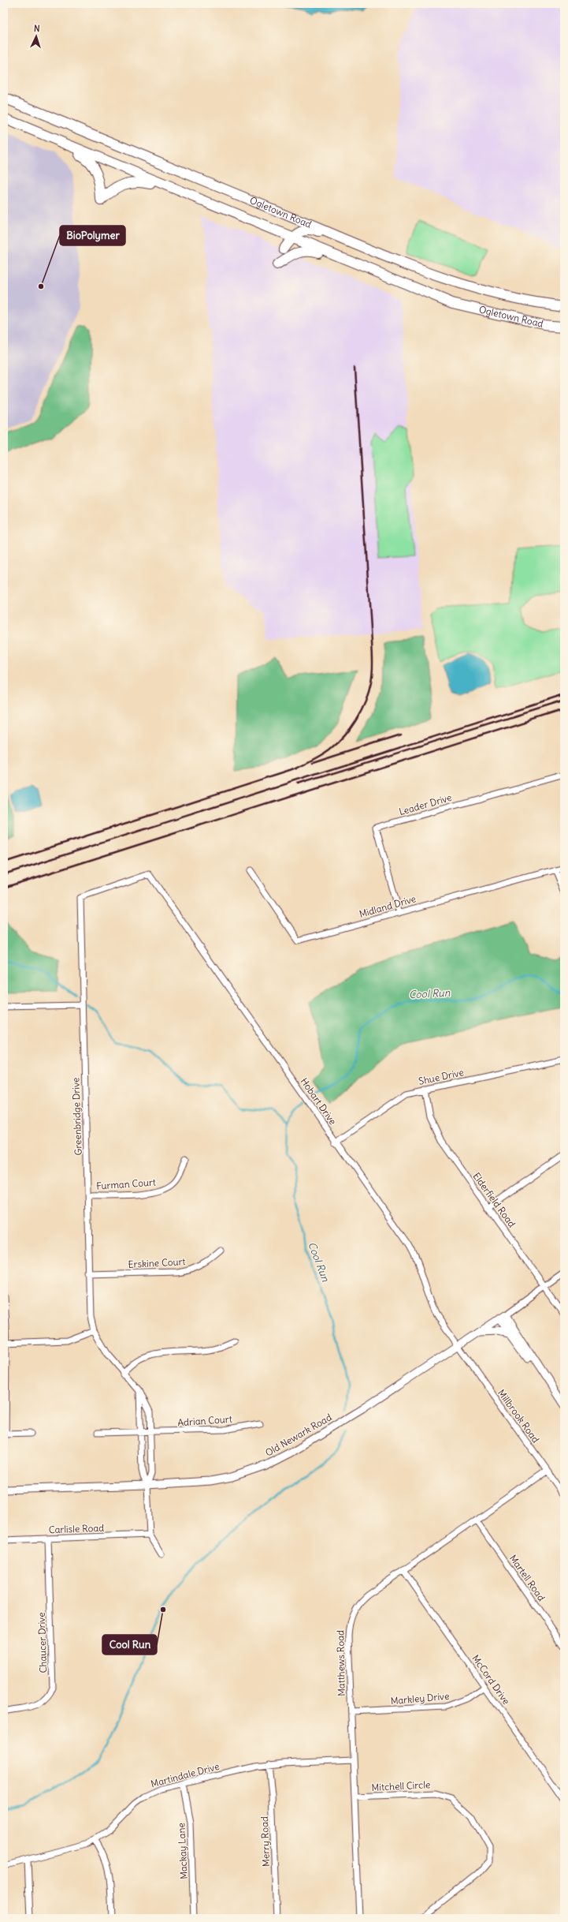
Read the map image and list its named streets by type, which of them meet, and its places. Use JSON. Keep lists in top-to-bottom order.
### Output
{
  "streets": {
    "main road": ["Ogletown Road"],
    "street": [
      "Leader Drive",
      "Midland Drive",
      "Shue Drive",
      "Hobart Drive",
      "Greenbridge Drive",
      "Furman Court",
      "Elderfield Road",
      "Erskine Court",
      "Millbrook Road",
      "Adrian Court",
      "Old Newark Road",
      "Carlisle Road",
      "Martell Road",
      "Chaucer Drive",
      "Matthews Road",
      "McCord Drive",
      "Markley Drive",
      "Martindale Drive",
      "Mitchell Circle",
      "Merry Road",
      "Mackay Lane"
    ]
  },
  "crossings": [
    ["Leader Drive", "Midland Drive"],
    ["Shue Drive", "Hobart Drive"],
    ["Shue Drive", "Elderfield Road"],
    ["Hobart Drive", "Greenbridge Drive"],
    ["Hobart Drive", "Millbrook Road"],
    ["Hobart Drive", "Old Newark Road"],
    ["Greenbridge Drive", "Furman Court"],
    ["Greenbridge Drive", "Erskine Court"],
    ["Greenbridge Drive", "Adrian Court"],
    ["Greenbridge Drive", "Old Newark Road"],
    ["Millbrook Road", "Old Newark Road"],
    ["Millbrook Road", "Matthews Road"],
    ["Carlisle Road", "Chaucer Drive"],
    ["Martell Road", "Matthews Road"],
    ["Matthews Road", "McCord Drive"],
    ["Matthews Road", "Markley Drive"],
    ["Matthews Road", "Martindale Drive"],
    ["Matthews Road", "Mitchell Circle"],
    ["McCord Drive", "Markley Drive"],
    ["Martindale Drive", "Merry Road"],
    ["Martindale Drive", "Mackay Lane"]
  ],
  "water": ["Cool Run"],
  "places": ["BioPolymer", "Cool Run"],
  "north": "top"
}
